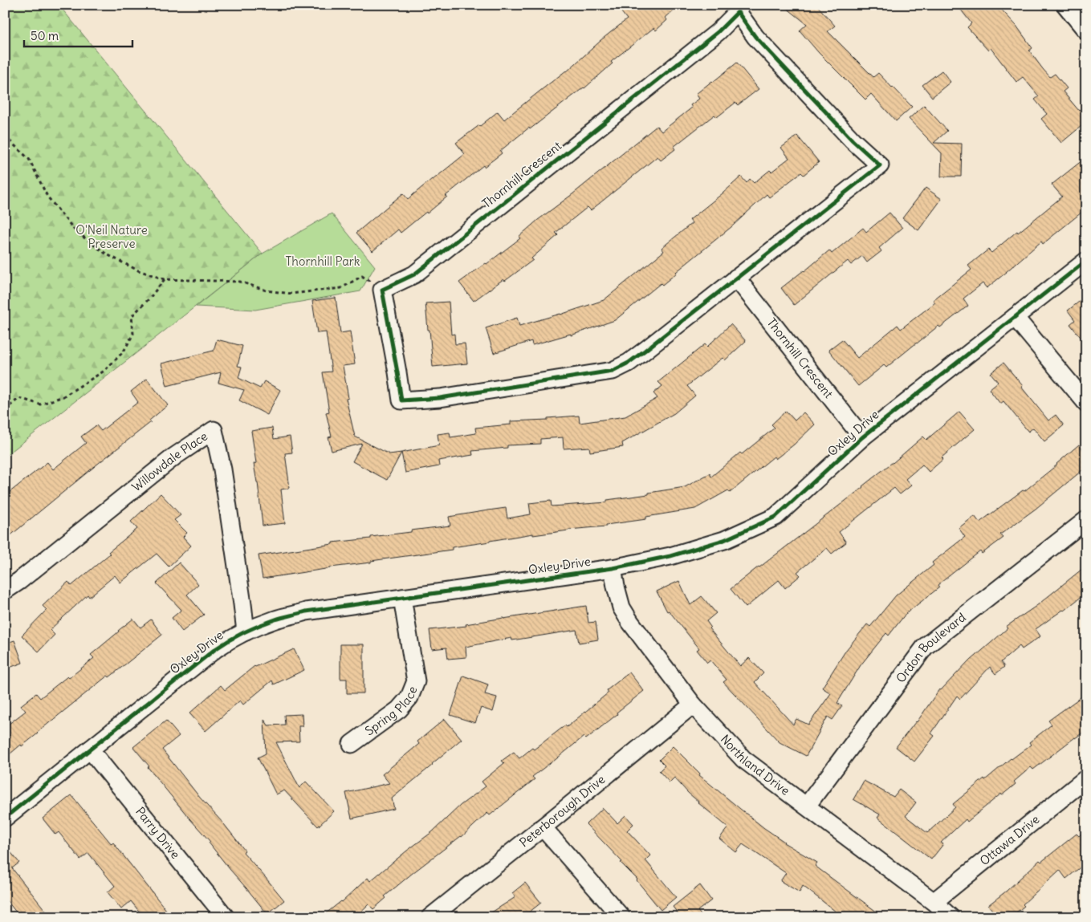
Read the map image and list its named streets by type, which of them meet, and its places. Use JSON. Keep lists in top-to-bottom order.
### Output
{
  "streets": {
    "street": [
      "Thornhill Crescent",
      "Oxley Drive",
      "Willowdale Place",
      "Ordon Boulevard",
      "Spring Place",
      "Northland Drive",
      "Peterborough Drive",
      "Parry Drive",
      "Ottawa Drive"
    ]
  },
  "crossings": [
    ["Thornhill Crescent", "Oxley Drive"],
    ["Oxley Drive", "Willowdale Place"],
    ["Oxley Drive", "Spring Place"],
    ["Oxley Drive", "Northland Drive"],
    ["Oxley Drive", "Parry Drive"],
    ["Ordon Boulevard", "Northland Drive"],
    ["Northland Drive", "Peterborough Drive"],
    ["Northland Drive", "Ottawa Drive"]
  ],
  "parks": ["O'Neil Nature Preserve", "Thornhill Park"],
  "scale_bar": "50 m"
}
